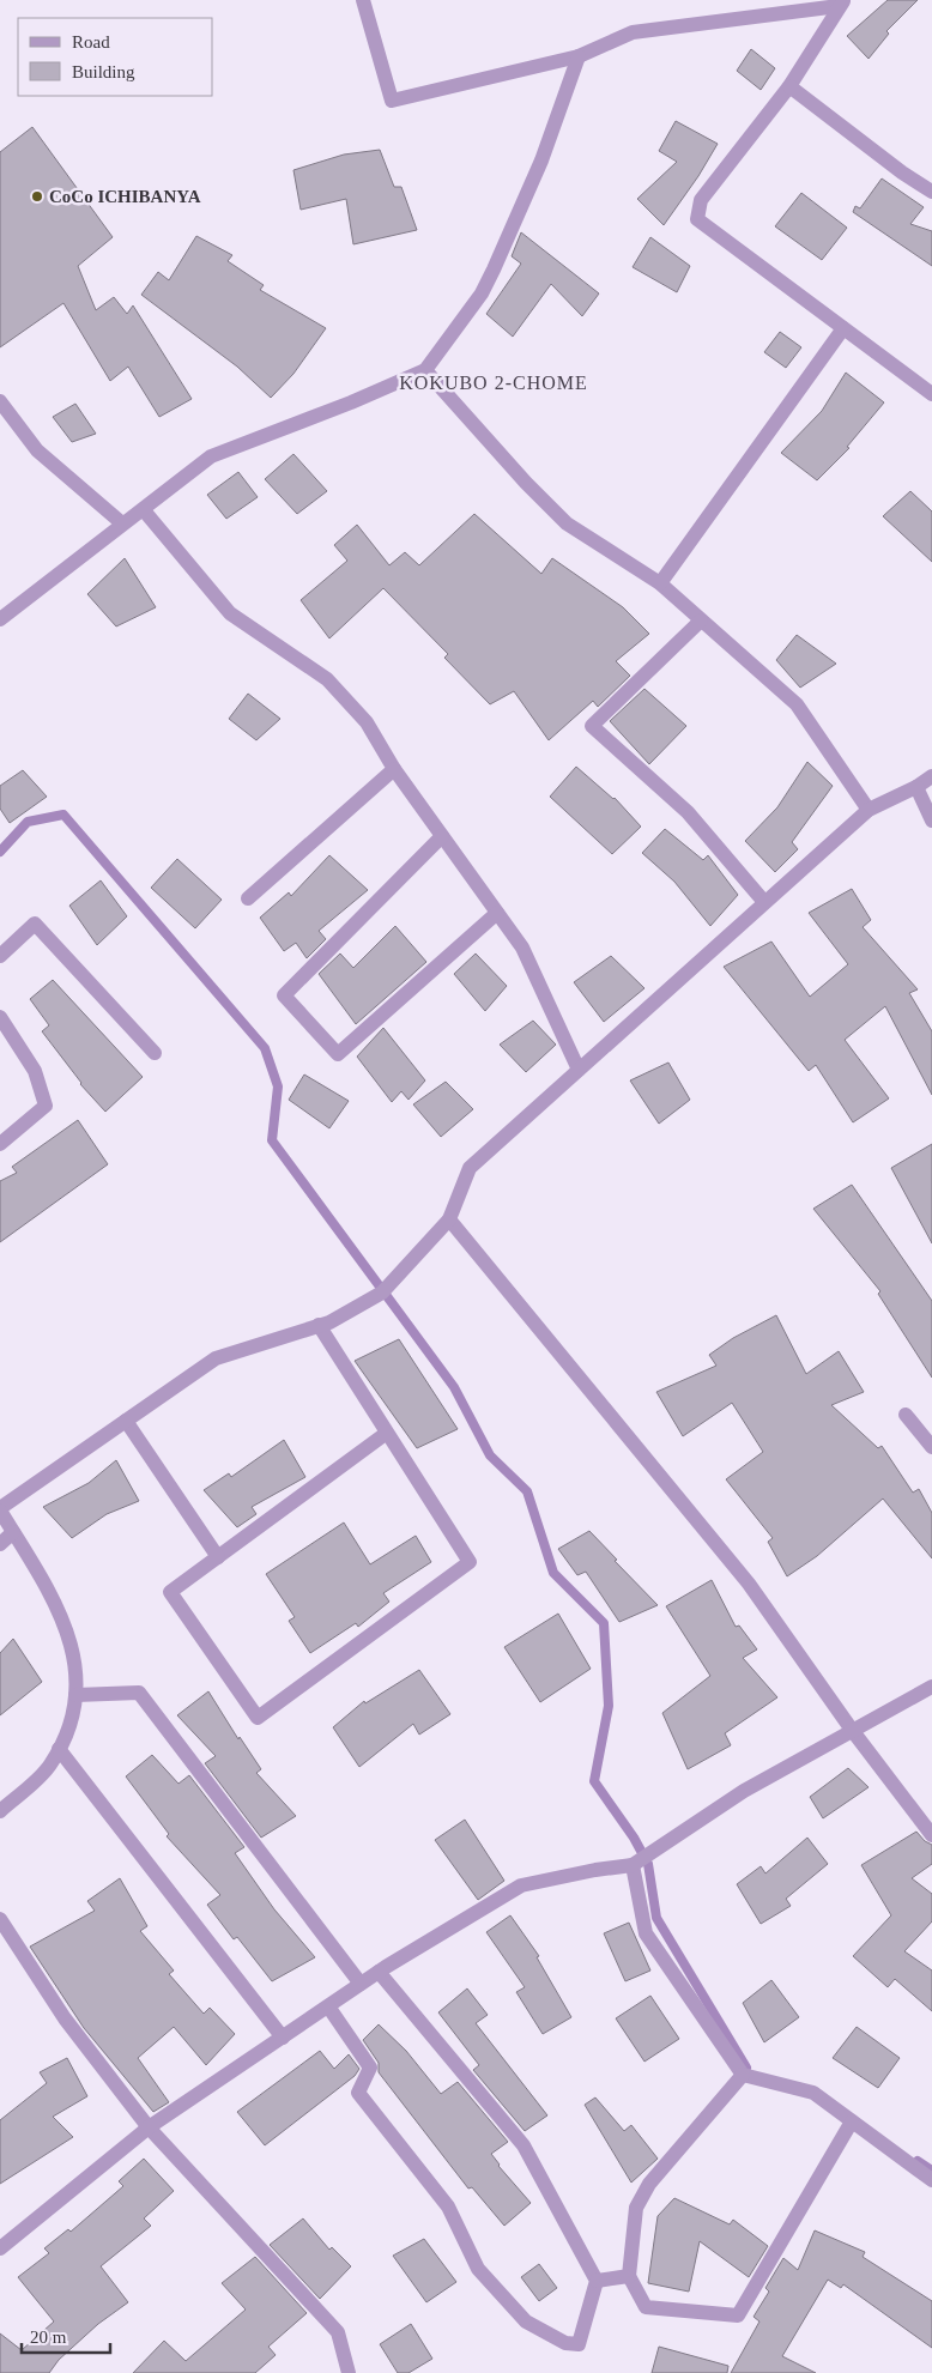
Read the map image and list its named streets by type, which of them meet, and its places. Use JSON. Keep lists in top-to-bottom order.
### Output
{
  "districts": ["KOKUBO 2-CHOME"],
  "places": ["CoCo ICHIBANYA"],
  "legend": ["Road", "Building"],
  "scale_bar": "20 m"
}
